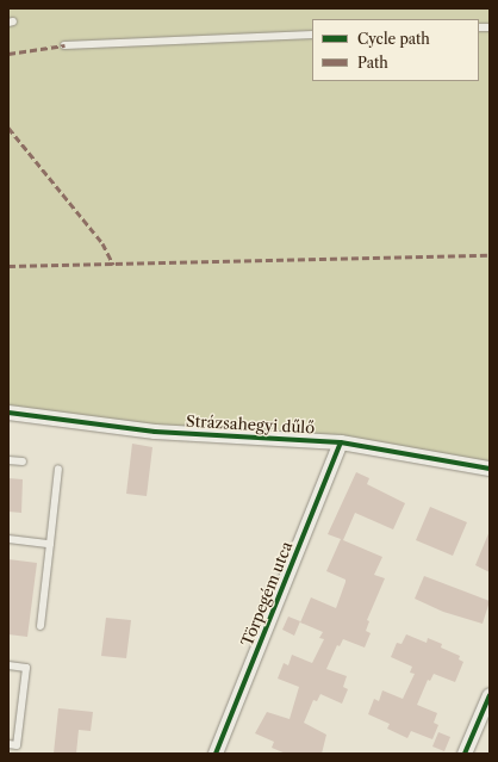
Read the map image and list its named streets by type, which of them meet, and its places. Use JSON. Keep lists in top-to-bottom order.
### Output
{
  "streets": {
    "street": ["Strázsahegyi dűlő", "Törpegém utca"]
  },
  "crossings": [
    ["Strázsahegyi dűlő", "Törpegém utca"]
  ],
  "legend": ["Cycle path", "Path"]
}
